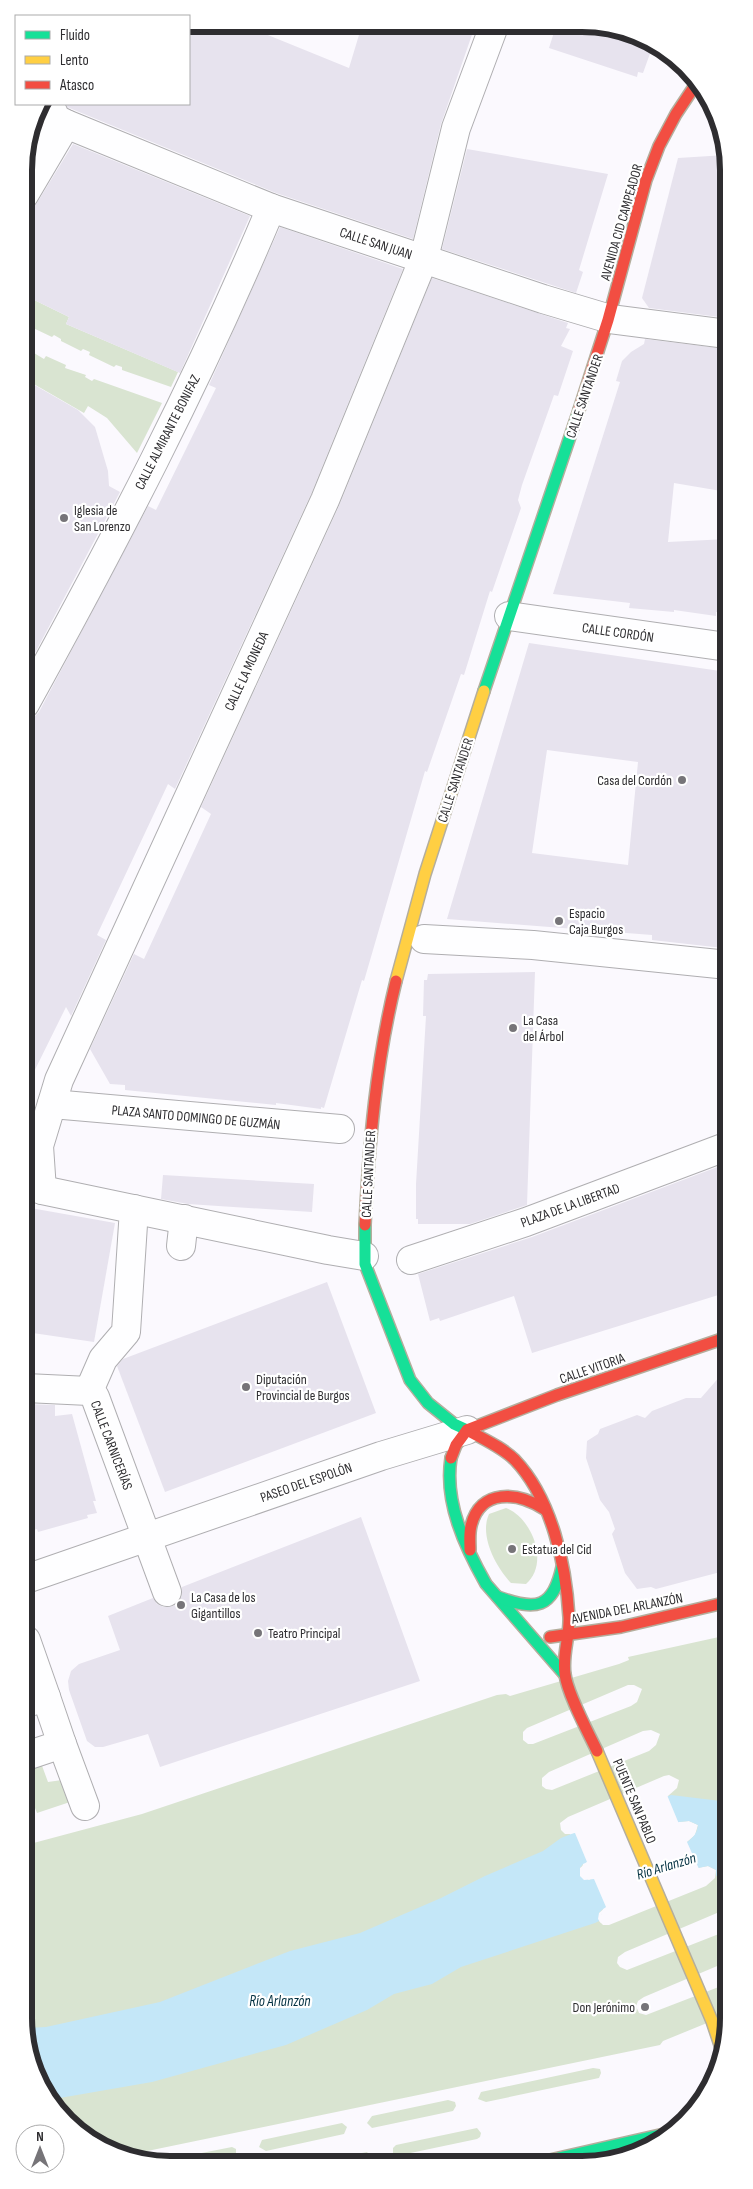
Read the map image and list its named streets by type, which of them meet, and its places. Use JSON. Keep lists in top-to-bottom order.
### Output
{
  "streets": {
    "main road": [
      "AVENIDA CID CAMPEADOR",
      "CALLE SANTANDER",
      "CALLE VITORIA",
      "AVENIDA DEL ARLANZÓN",
      "PUENTE SAN PABLO"
    ],
    "street": [
      "CALLE SAN JUAN",
      "CALLE ALMIRANTE BONIFAZ",
      "CALLE CORDÓN",
      "CALLE LA MONEDA",
      "PLAZA SANTO DOMINGO DE GUZMÁN",
      "PLAZA DE LA LIBERTAD",
      "CALLE CARNICERÍAS",
      "PASEO DEL ESPOLÓN"
    ]
  },
  "crossings": [
    ["AVENIDA CID CAMPEADOR", "CALLE SAN JUAN"],
    ["AVENIDA CID CAMPEADOR", "CALLE SANTANDER"],
    ["CALLE SAN JUAN", "CALLE SANTANDER"],
    ["CALLE SAN JUAN", "CALLE ALMIRANTE BONIFAZ"],
    ["CALLE SAN JUAN", "CALLE LA MONEDA"],
    ["CALLE SANTANDER", "CALLE CORDÓN"],
    ["CALLE SANTANDER", "CALLE VITORIA"],
    ["CALLE SANTANDER", "PASEO DEL ESPOLÓN"],
    ["CALLE LA MONEDA", "PLAZA SANTO DOMINGO DE GUZMÁN"],
    ["CALLE VITORIA", "PASEO DEL ESPOLÓN"],
    ["CALLE CARNICERÍAS", "PASEO DEL ESPOLÓN"]
  ],
  "water": ["Río Arlanzón"],
  "places": [
    "Iglesia de San Lorenzo",
    "Casa del Cordón",
    "Espacio Caja Burgos",
    "La Casa del Árbol",
    "Diputación Provincial de Burgos",
    "Estatua del Cid",
    "La Casa de los Gigantillos",
    "Teatro Principal",
    "Don Jerónimo"
  ],
  "legend": ["Fluido", "Lento", "Atasco"],
  "north": "top"
}
